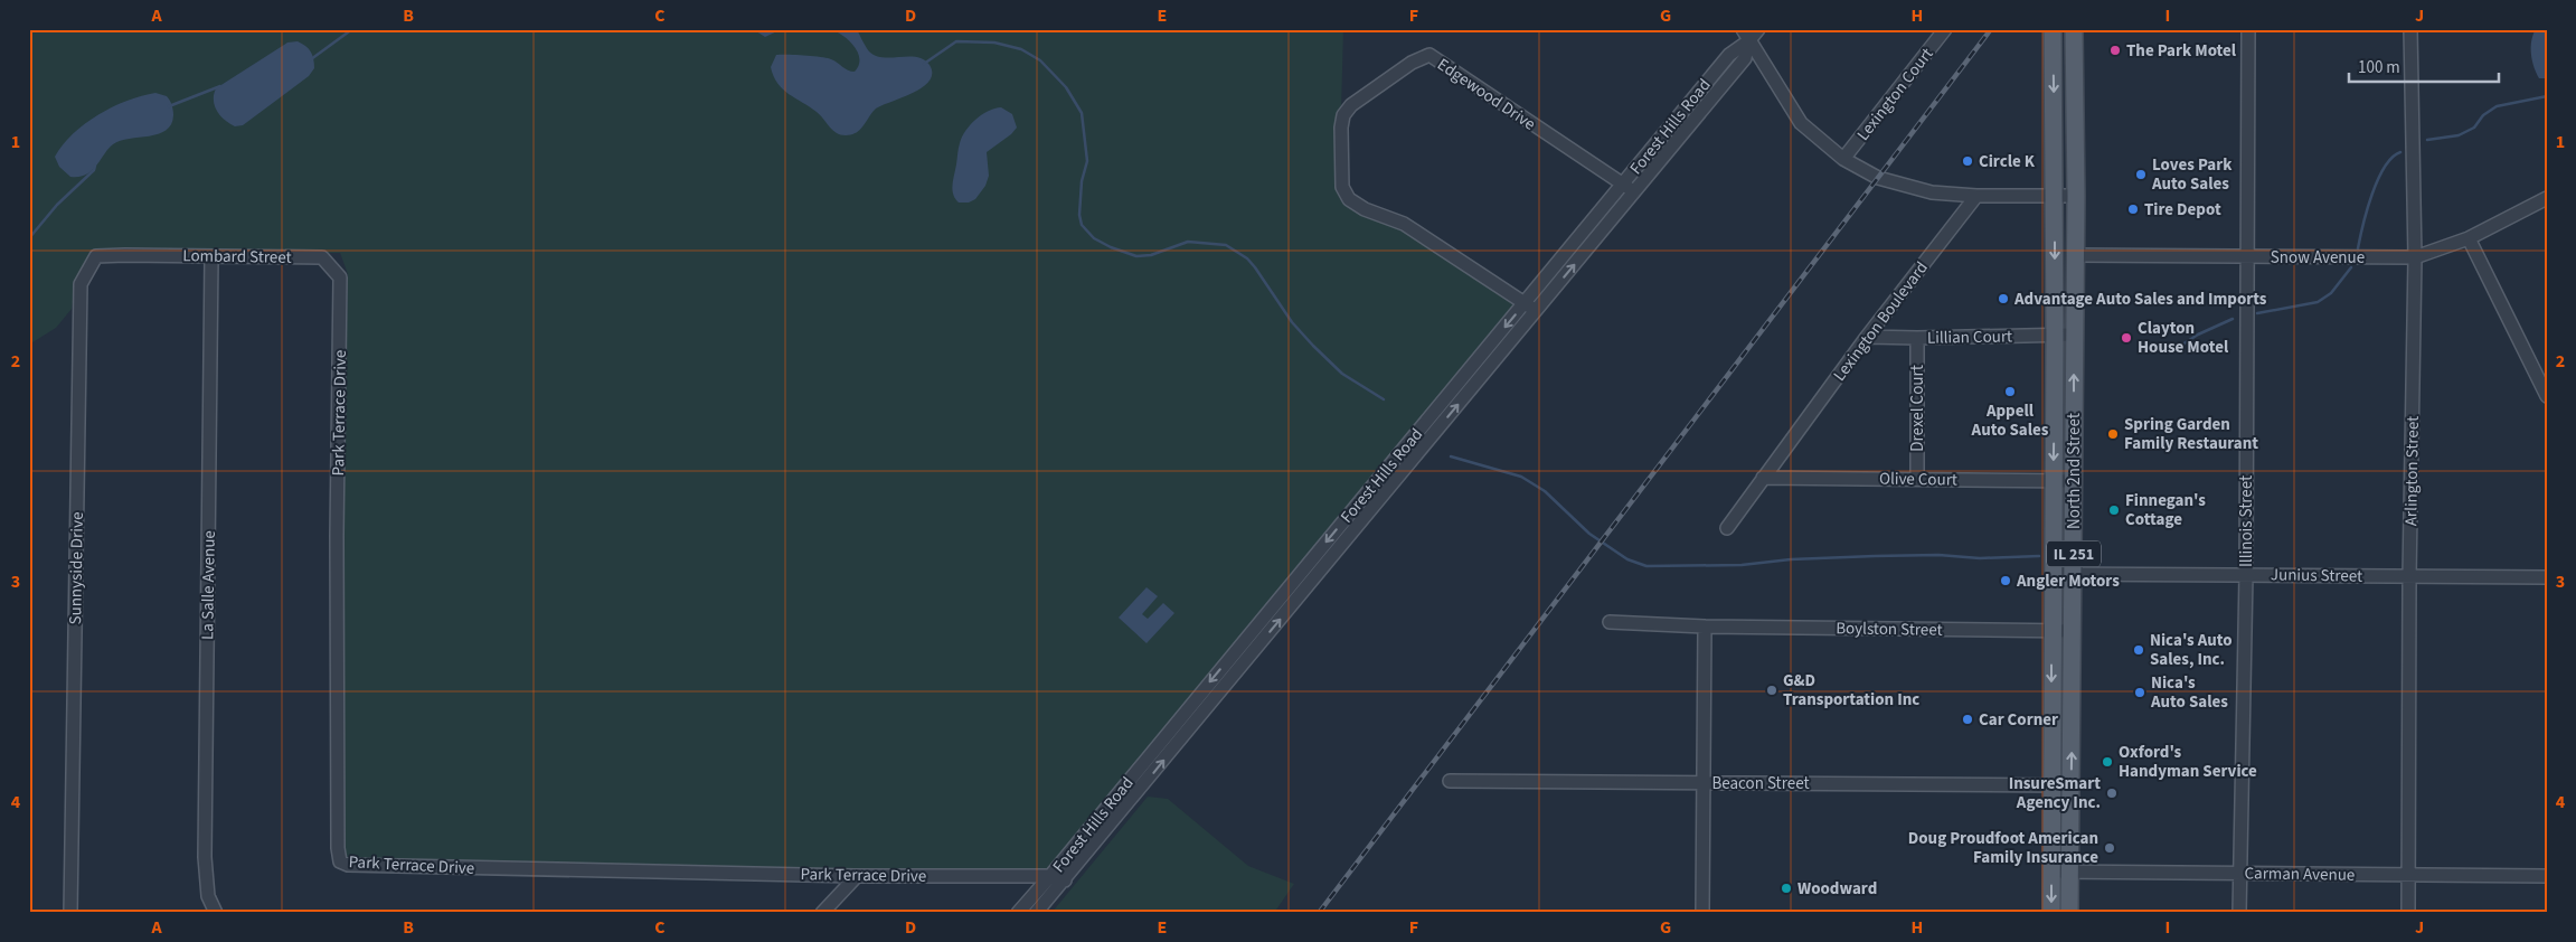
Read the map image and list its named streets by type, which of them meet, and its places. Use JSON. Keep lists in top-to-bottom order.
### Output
{
  "streets": {
    "main road": ["North 2nd Street", "IL 251"],
    "street": [
      "Edgewood Drive",
      "Lexington Court",
      "Forest Hills Road",
      "Lombard Street",
      "Snow Avenue",
      "Lexington Boulevard",
      "Lillian Court",
      "Drexel Court",
      "Park Terrace Drive",
      "Arlington Street",
      "Olive Court",
      "Illinois Street",
      "Sunnyside Drive",
      "Junius Street",
      "La Salle Avenue",
      "Boylston Street",
      "Beacon Street",
      "Carman Avenue"
    ]
  },
  "crossings": [
    ["Edgewood Drive", "Forest Hills Road"],
    ["Forest Hills Road", "Park Terrace Drive"],
    ["Lombard Street", "Park Terrace Drive"],
    ["Lombard Street", "Sunnyside Drive"],
    ["Lombard Street", "La Salle Avenue"],
    ["Snow Avenue", "North 2nd Street"],
    ["Snow Avenue", "Arlington Street"],
    ["Snow Avenue", "Illinois Street"],
    ["Lexington Boulevard", "Lillian Court"],
    ["Lexington Boulevard", "Olive Court"],
    ["Lillian Court", "Drexel Court"],
    ["Lillian Court", "North 2nd Street"],
    ["Drexel Court", "Olive Court"],
    ["North 2nd Street", "Olive Court"],
    ["North 2nd Street", "Junius Street"],
    ["North 2nd Street", "Boylston Street"],
    ["North 2nd Street", "Beacon Street"],
    ["North 2nd Street", "Carman Avenue"],
    ["Arlington Street", "Junius Street"],
    ["Arlington Street", "Carman Avenue"],
    ["Illinois Street", "Junius Street"],
    ["Illinois Street", "Carman Avenue"]
  ],
  "places": [
    "The Park Motel",
    "Circle K",
    "Loves Park Auto Sales",
    "Tire Depot",
    "Advantage Auto Sales and Imports",
    "Clayton House Motel",
    "Appell Auto Sales",
    "Spring Garden Family Restaurant",
    "Finnegan's Cottage",
    "Angler Motors",
    "Nica's Auto Sales, Inc.",
    "G&D Transportation Inc",
    "Nica's Auto Sales",
    "Car Corner",
    "Oxford's Handyman Service",
    "InsureSmart Agency Inc.",
    "Doug Proudfoot American Family Insurance",
    "Woodward"
  ],
  "scale_bar": "100 m",
  "grid": {
    "columns": [
      "A",
      "B",
      "C",
      "D",
      "E",
      "F",
      "G",
      "H",
      "I",
      "J"
    ],
    "rows": [
      "1",
      "2",
      "3",
      "4"
    ]
  }
}
